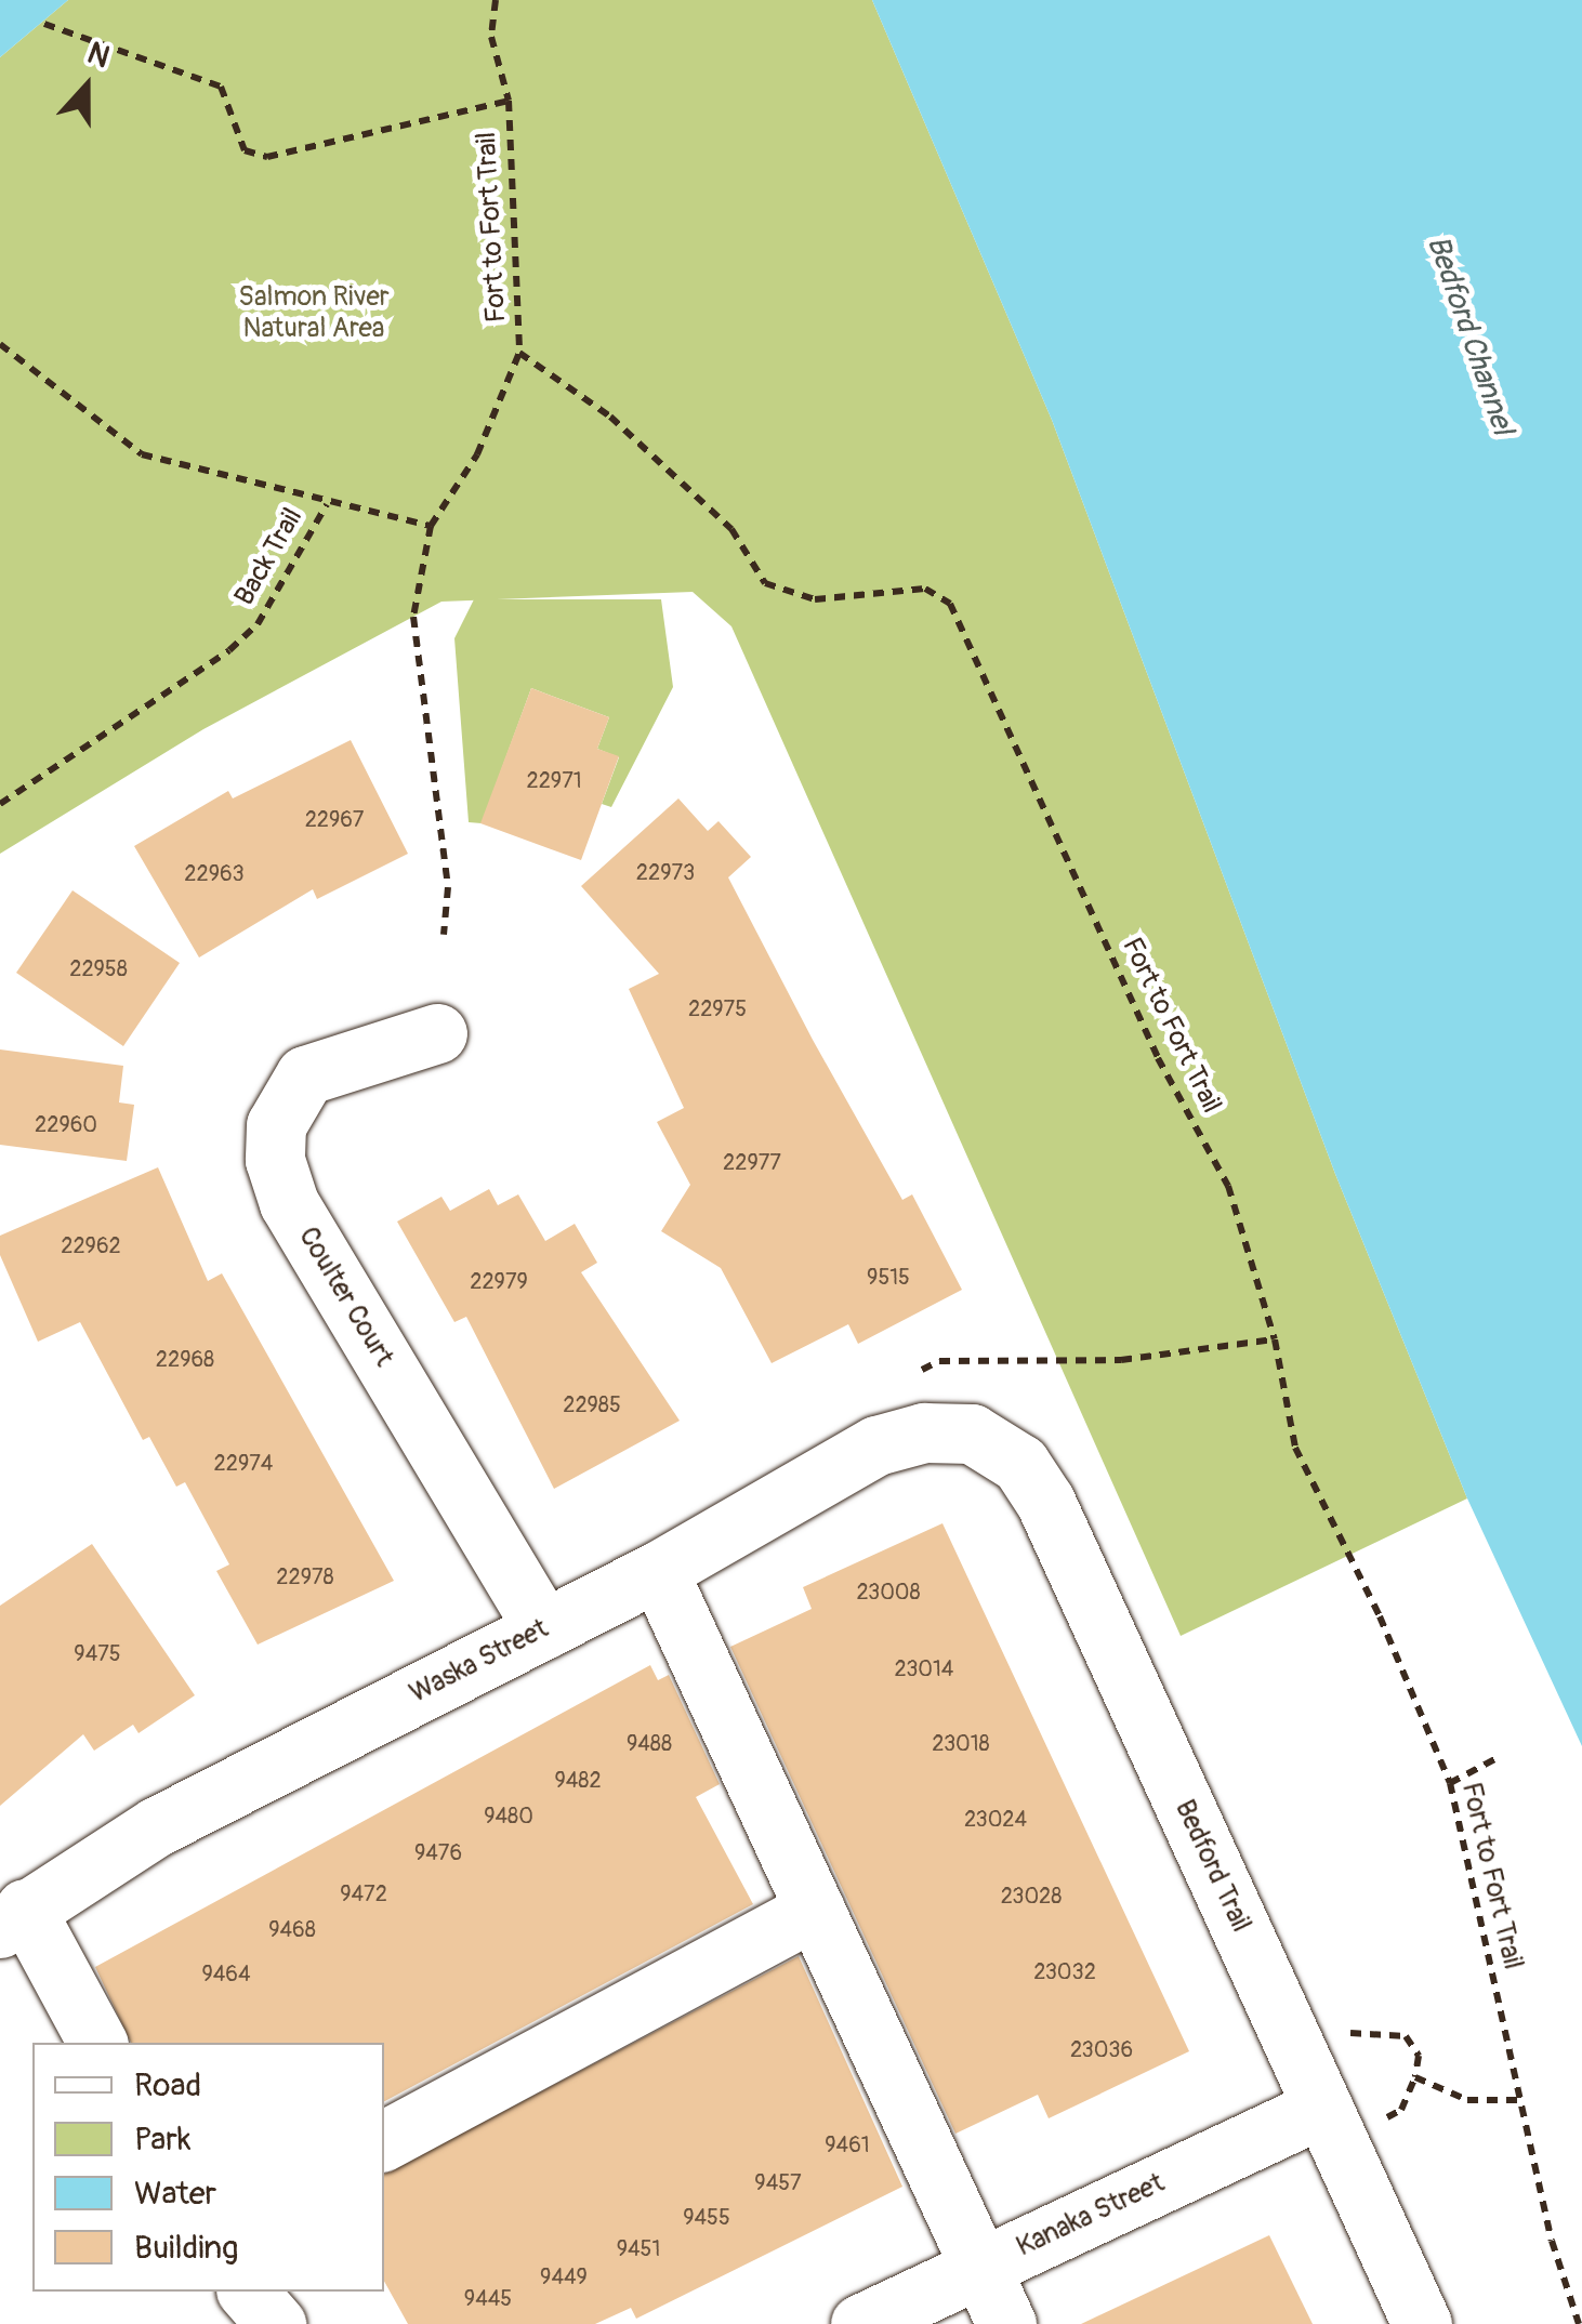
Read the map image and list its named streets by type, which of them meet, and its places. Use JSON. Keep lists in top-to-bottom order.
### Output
{
  "streets": {
    "street": [
      "Coulter Court",
      "Waska Street",
      "Bedford Trail",
      "Kanaka Street"
    ],
    "path": ["Fort to Fort Trail", "Back Trail"]
  },
  "crossings": [
    ["Coulter Court", "Waska Street"],
    ["Waska Street", "Bedford Trail"],
    ["Bedford Trail", "Kanaka Street"]
  ],
  "water": ["Bedford Channel"],
  "parks": ["Salmon River Natural Area"],
  "house_numbers": [
    "22971",
    "22967",
    "22973",
    "22963",
    "22958",
    "22975",
    "22960",
    "22977",
    "22962",
    "9515",
    "22979",
    "22968",
    "22985",
    "22974",
    "22978",
    "23008",
    "9475",
    "23014",
    "9488",
    "23018",
    "9482",
    "9480",
    "23024",
    "9476",
    "9472",
    "23028",
    "9468",
    "23032",
    "9464",
    "23036",
    "9461",
    "9457",
    "9455",
    "9451",
    "9449",
    "9445"
  ],
  "legend": [
    "Road",
    "Park",
    "Water",
    "Building"
  ],
  "north": "top"
}
